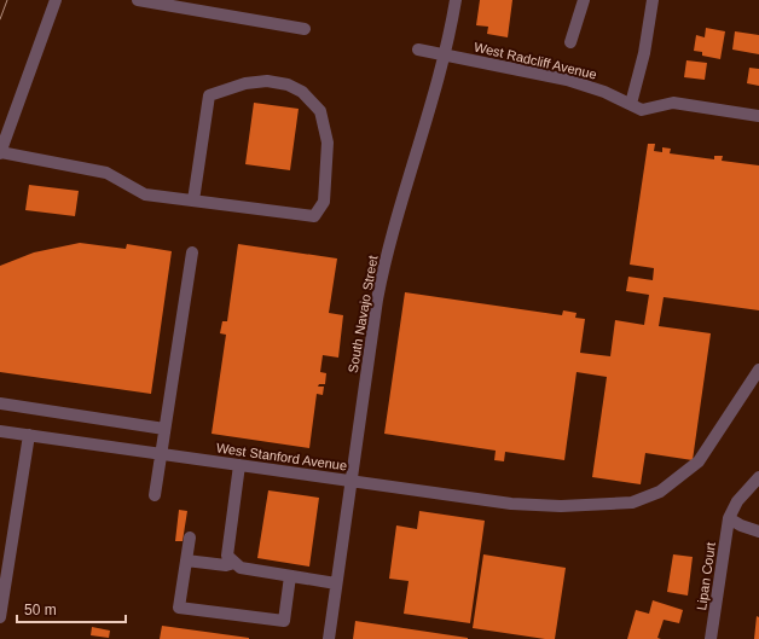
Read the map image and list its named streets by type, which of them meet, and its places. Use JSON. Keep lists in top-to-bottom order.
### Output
{
  "streets": {
    "street": [
      "West Radcliff Avenue",
      "South Navajo Street",
      "West Stanford Avenue",
      "Lipan Court"
    ]
  },
  "crossings": [
    ["West Radcliff Avenue", "South Navajo Street"],
    ["South Navajo Street", "West Stanford Avenue"]
  ],
  "scale_bar": "50 m"
}
